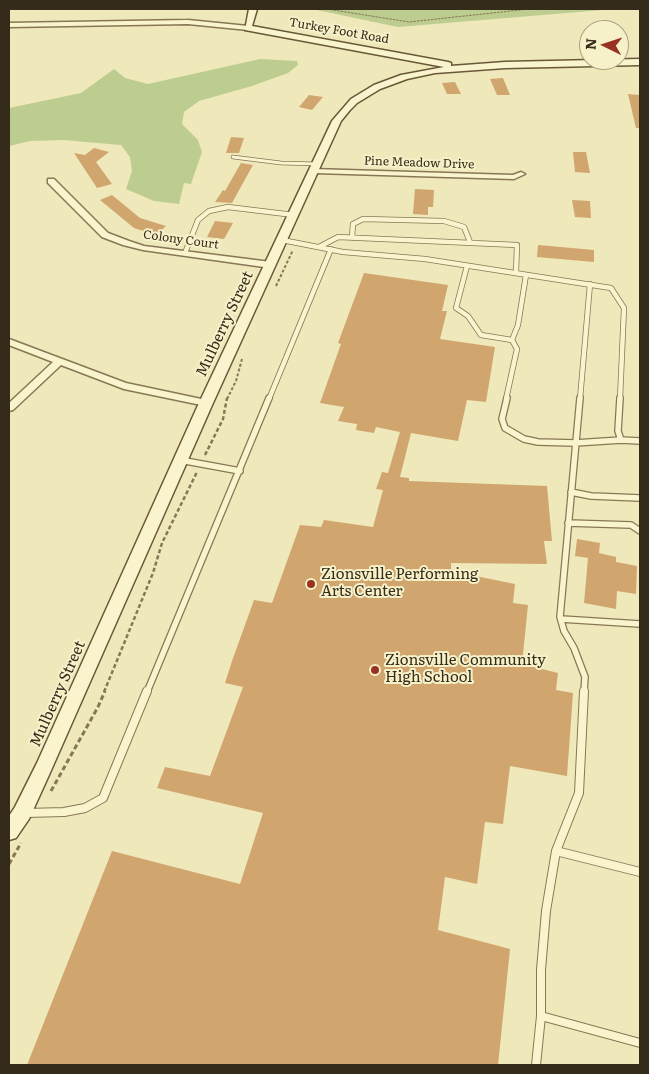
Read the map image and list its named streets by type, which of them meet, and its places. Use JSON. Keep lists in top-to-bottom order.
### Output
{
  "streets": {
    "street": [
      "Turkey Foot Road",
      "Pine Meadow Drive",
      "Colony Court",
      "Mulberry Street"
    ]
  },
  "crossings": [
    ["Turkey Foot Road", "Mulberry Street"],
    ["Pine Meadow Drive", "Mulberry Street"],
    ["Colony Court", "Mulberry Street"]
  ],
  "places": ["Zionsville Performing Arts Center", "Zionsville Community High School"],
  "north": "left"
}
